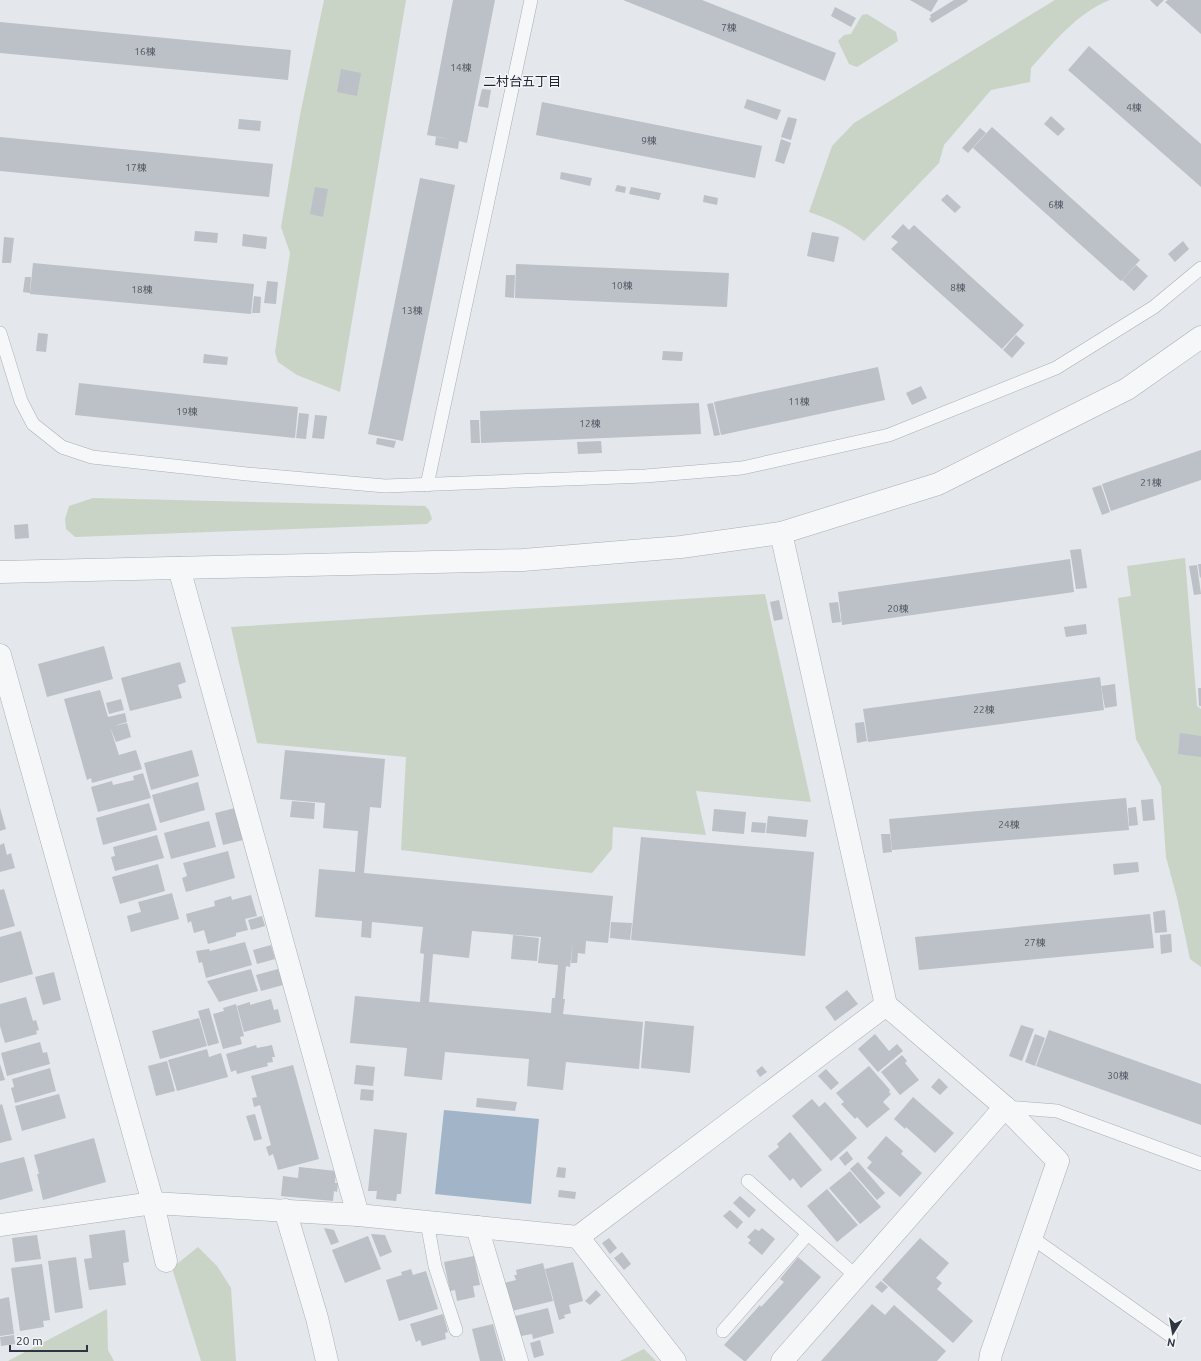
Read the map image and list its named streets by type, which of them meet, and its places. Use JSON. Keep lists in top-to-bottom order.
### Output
{
  "districts": ["二村台五丁目"],
  "house_numbers": [
    "7棟",
    "16棟",
    "14棟",
    "4棟",
    "9棟",
    "17棟",
    "6棟",
    "10棟",
    "8棟",
    "18棟",
    "13棟",
    "11棟",
    "19棟",
    "12棟",
    "21棟",
    "20棟",
    "22棟",
    "24棟",
    "27棟",
    "30棟"
  ],
  "scale_bar": "20 m",
  "north": "bottom"
}
